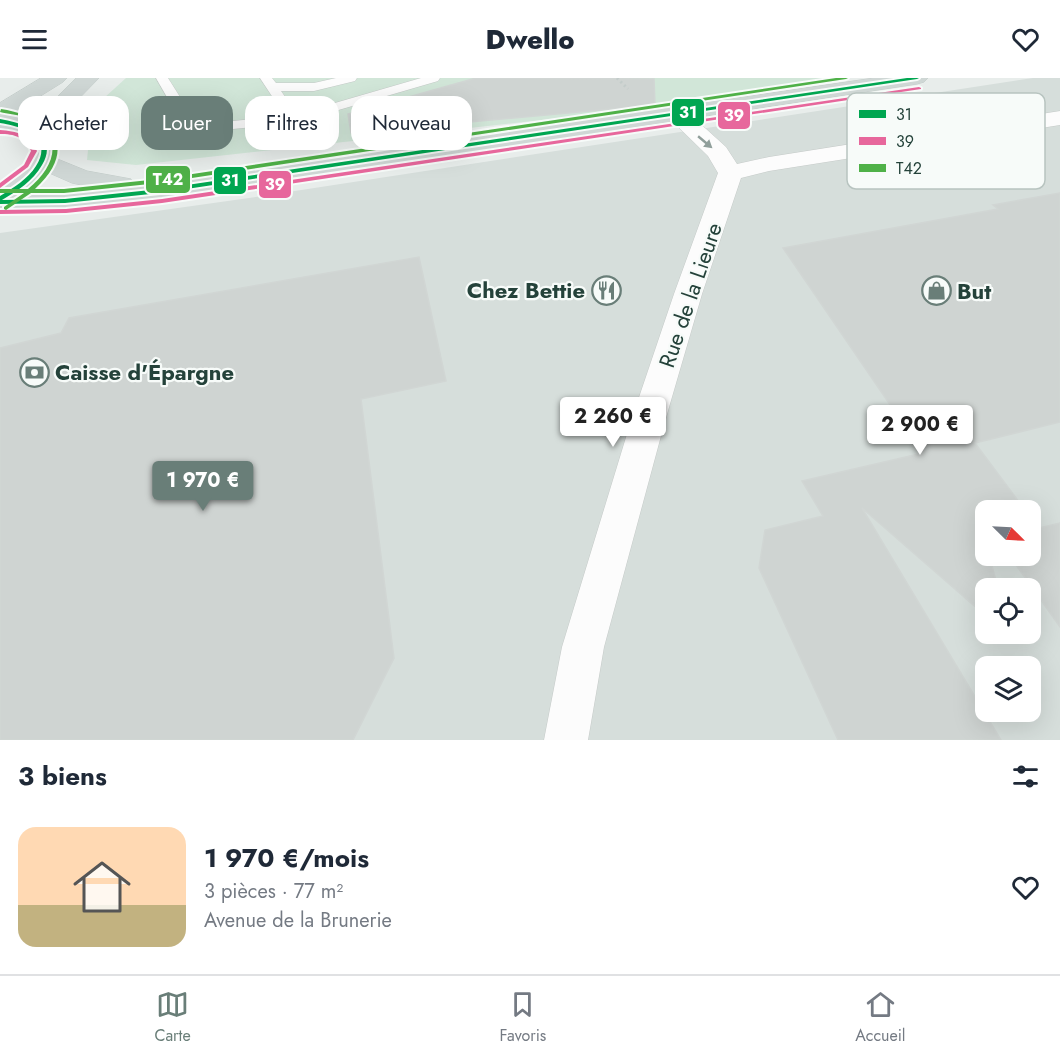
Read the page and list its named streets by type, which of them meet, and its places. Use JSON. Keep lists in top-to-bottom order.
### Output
{
  "streets": {
    "street": ["Rue de la Lieure"]
  },
  "places": {
    "restaurant": ["Chez Bettie"],
    "shop": ["But"],
    "bank": ["Caisse d'Épargne"]
  },
  "lines": ["transit line 31", "transit line T42", "transit line 39"],
  "legend": ["31", "39", "T42"],
  "north": "bottom right",
  "page": {
    "header": "Dwello",
    "chip": [
      "Acheter",
      "Louer",
      "Filtres",
      "Nouveau"
    ],
    "price": ["2 260 €", "2 900 €", "1 970 €"],
    "heading": "3 biens",
    "list": [
      {
        "name": "1 970 €/mois",
        "note": "3 pièces · 77 m² · Avenue de la Brunerie"
      }
    ],
    "tabs": ["Carte", "Favoris", "Accueil"]
  }
}
